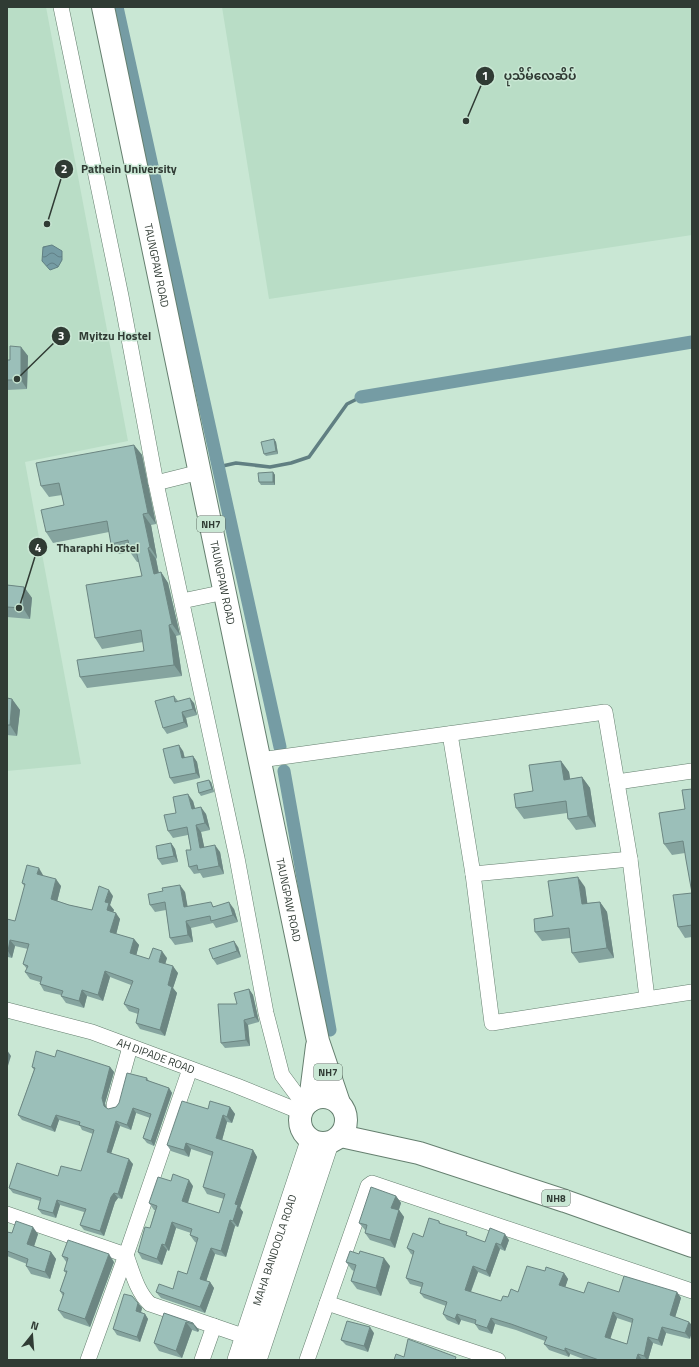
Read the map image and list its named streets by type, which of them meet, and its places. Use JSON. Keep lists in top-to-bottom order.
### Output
{
  "streets": {
    "highway": ["TAUNGPAW ROAD", "NH7", "NH8"],
    "main road": ["MAHA BANDOOLA ROAD"],
    "street": ["AH DIPADE ROAD"]
  },
  "crossings": [
    ["TAUNGPAW ROAD", "AH DIPADE ROAD"],
    ["TAUNGPAW ROAD", "NH8"],
    ["TAUNGPAW ROAD", "MAHA BANDOOLA ROAD"],
    ["NH8", "MAHA BANDOOLA ROAD"]
  ],
  "places": [
    "ပုသိမ်လေဆိပ်",
    "Pathein University",
    "Myitzu Hostel",
    "Tharaphi Hostel"
  ],
  "north": "top"
}
